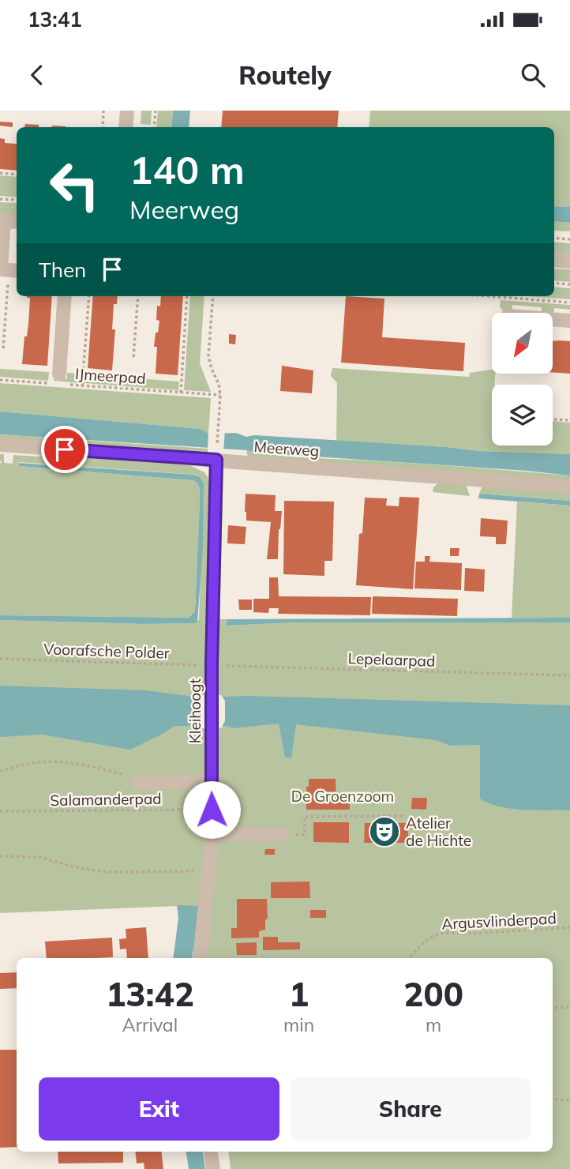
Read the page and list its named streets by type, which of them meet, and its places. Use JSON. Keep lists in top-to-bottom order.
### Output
{
  "streets": {
    "street": ["Meerweg", "Kleihoogt"],
    "path": [
      "IJmeerpad",
      "Voorafsche Polder",
      "Lepelaarpad",
      "Salamanderpad",
      "Argusvlinderpad"
    ]
  },
  "crossings": [
    ["Meerweg", "Kleihoogt"],
    ["Voorafsche Polder", "Lepelaarpad"],
    ["Voorafsche Polder", "Kleihoogt"],
    ["Lepelaarpad", "Kleihoogt"],
    ["Kleihoogt", "Salamanderpad"]
  ],
  "parks": ["De Groenzoom"],
  "places": {
    "theatre": ["Atelier de Hichte"]
  },
  "north": "bottom left",
  "page": {
    "status": "13:41",
    "header": "Routely",
    "turn": ["140 m", "Meerweg"],
    "then": "Then",
    "eta": [
      "13:42",
      "Arrival",
      "1",
      "min",
      "200",
      "m"
    ],
    "buttons": ["Exit", "Share"]
  }
}
